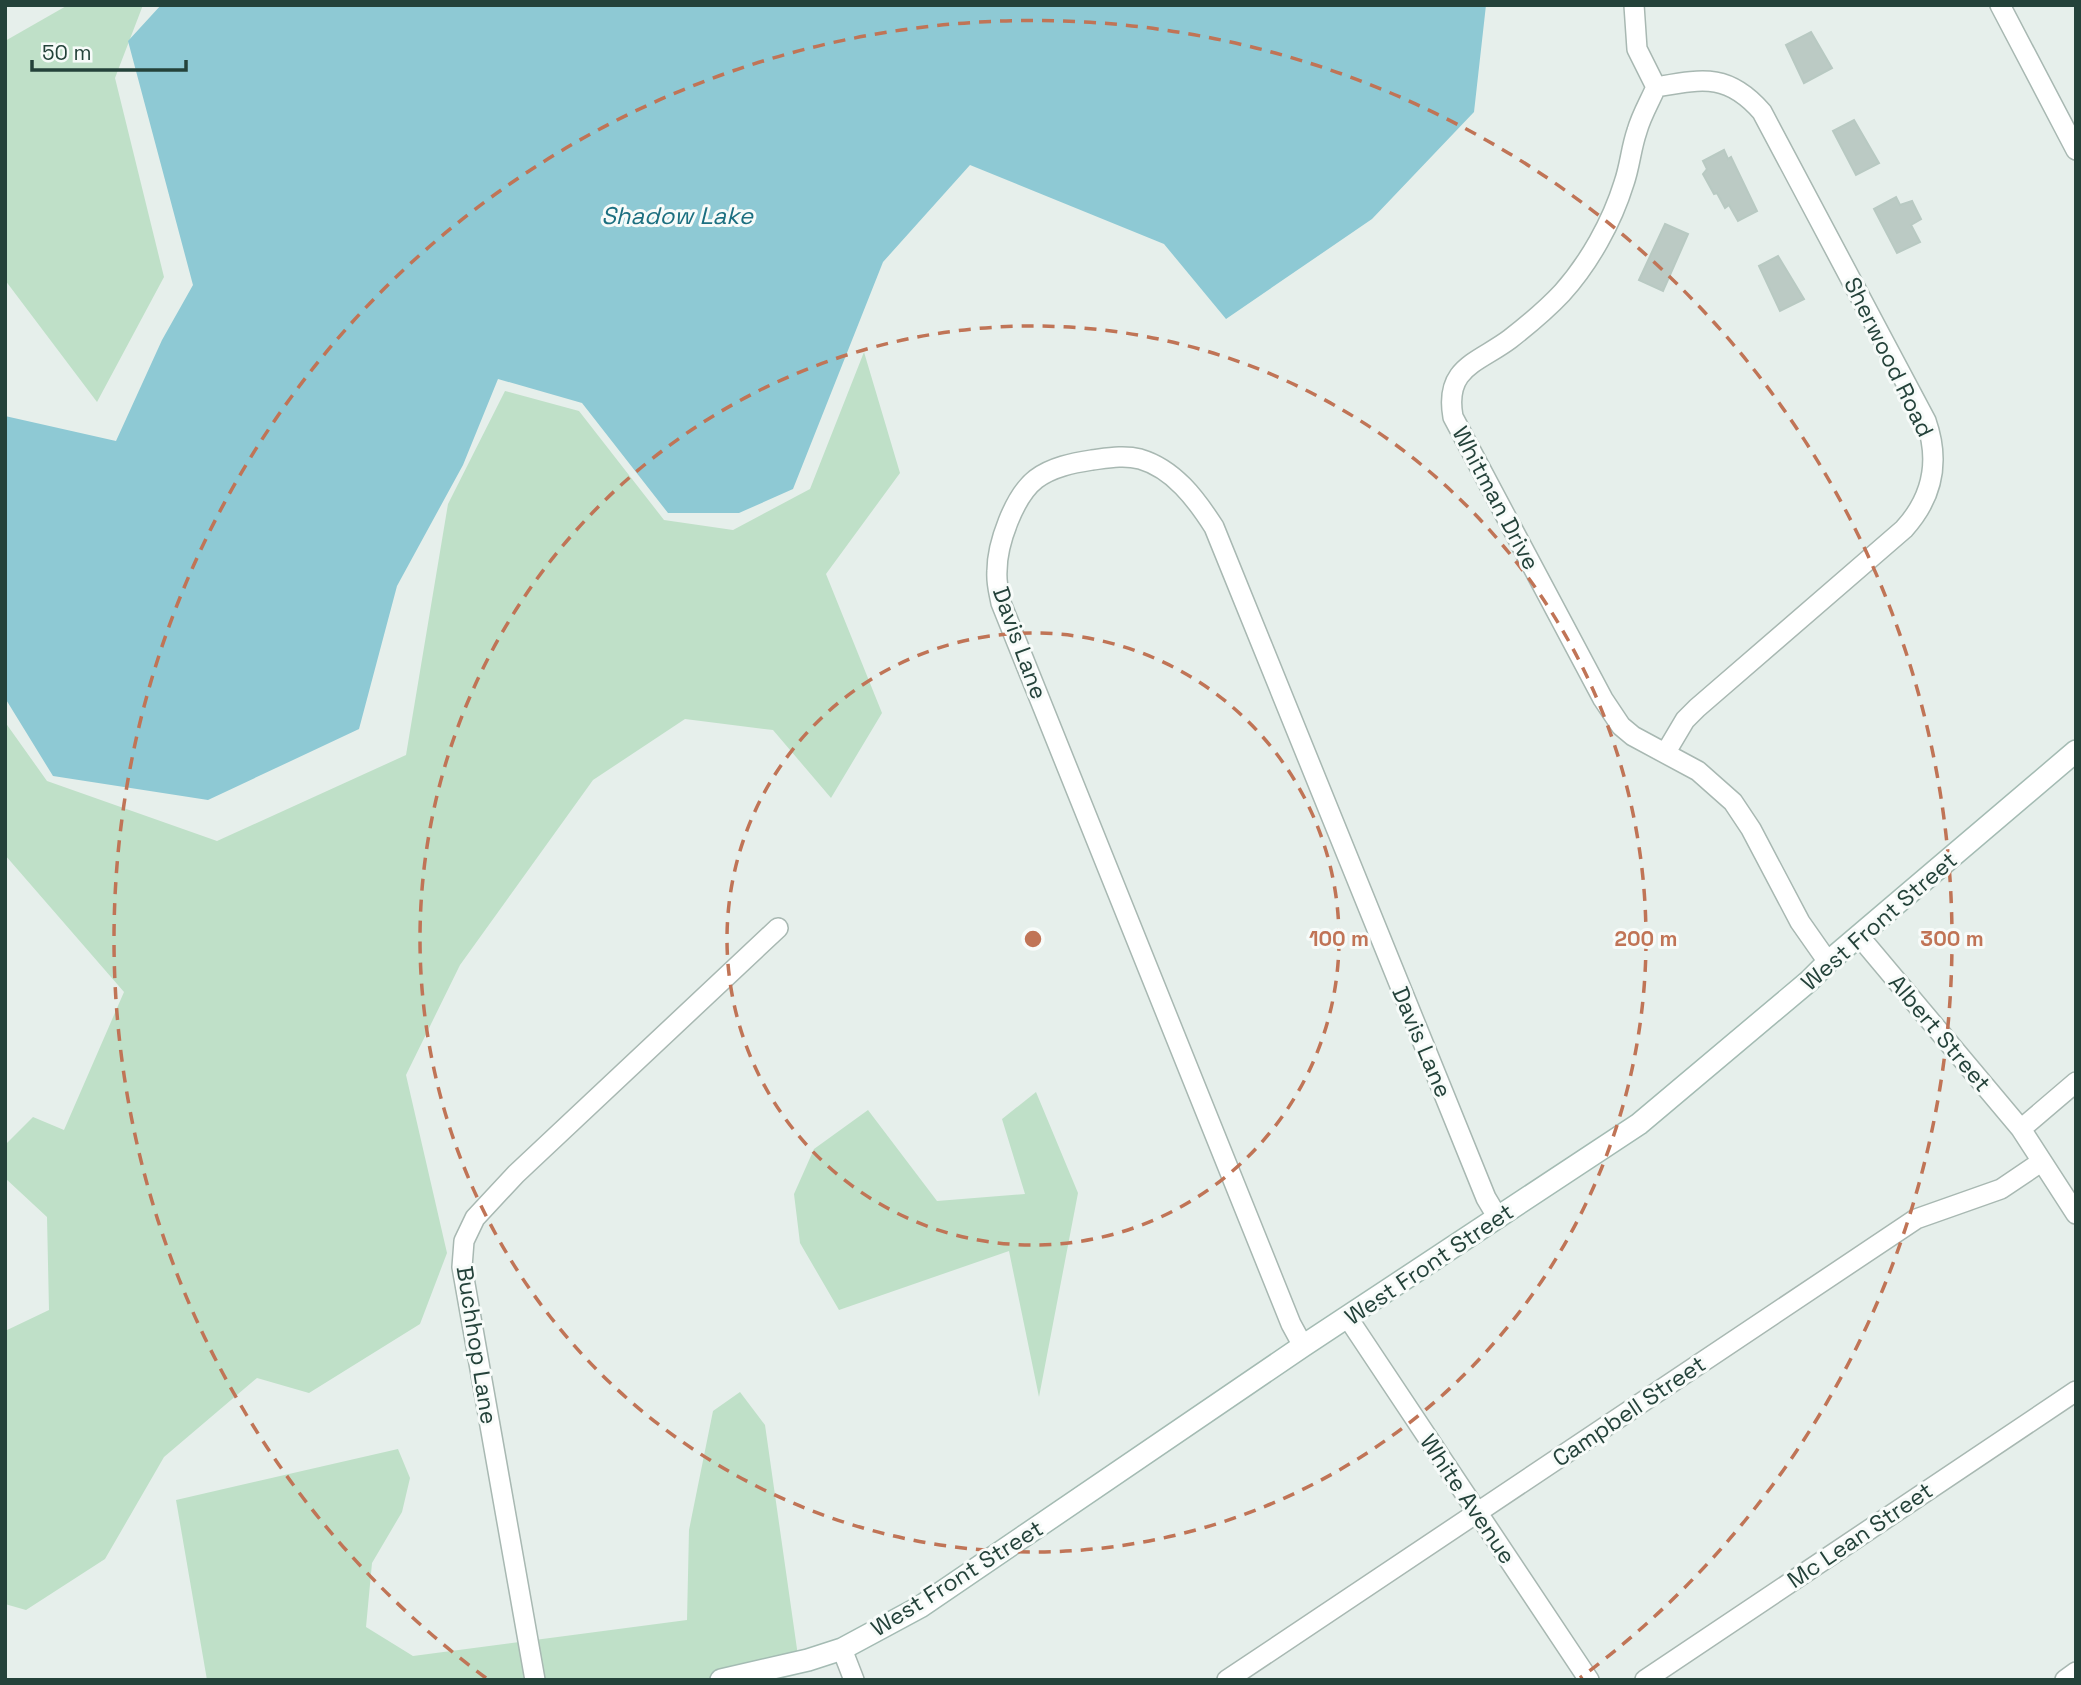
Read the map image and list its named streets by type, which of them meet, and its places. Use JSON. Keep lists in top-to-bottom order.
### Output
{
  "streets": {
    "street": [
      "Sherwood Road",
      "Whitman Drive",
      "Davis Lane",
      "West Front Street",
      "Albert Street",
      "Buchhop Lane",
      "Campbell Street",
      "White Avenue",
      "Mc Lean Street"
    ]
  },
  "crossings": [
    ["Sherwood Road", "Whitman Drive"],
    ["Whitman Drive", "West Front Street"],
    ["Davis Lane", "West Front Street"],
    ["West Front Street", "Albert Street"],
    ["West Front Street", "White Avenue"],
    ["Albert Street", "Campbell Street"],
    ["Campbell Street", "White Avenue"]
  ],
  "water": ["Shadow Lake"],
  "scale_bar": "50 m",
  "rings": ["100 m", "200 m", "300 m"]
}
